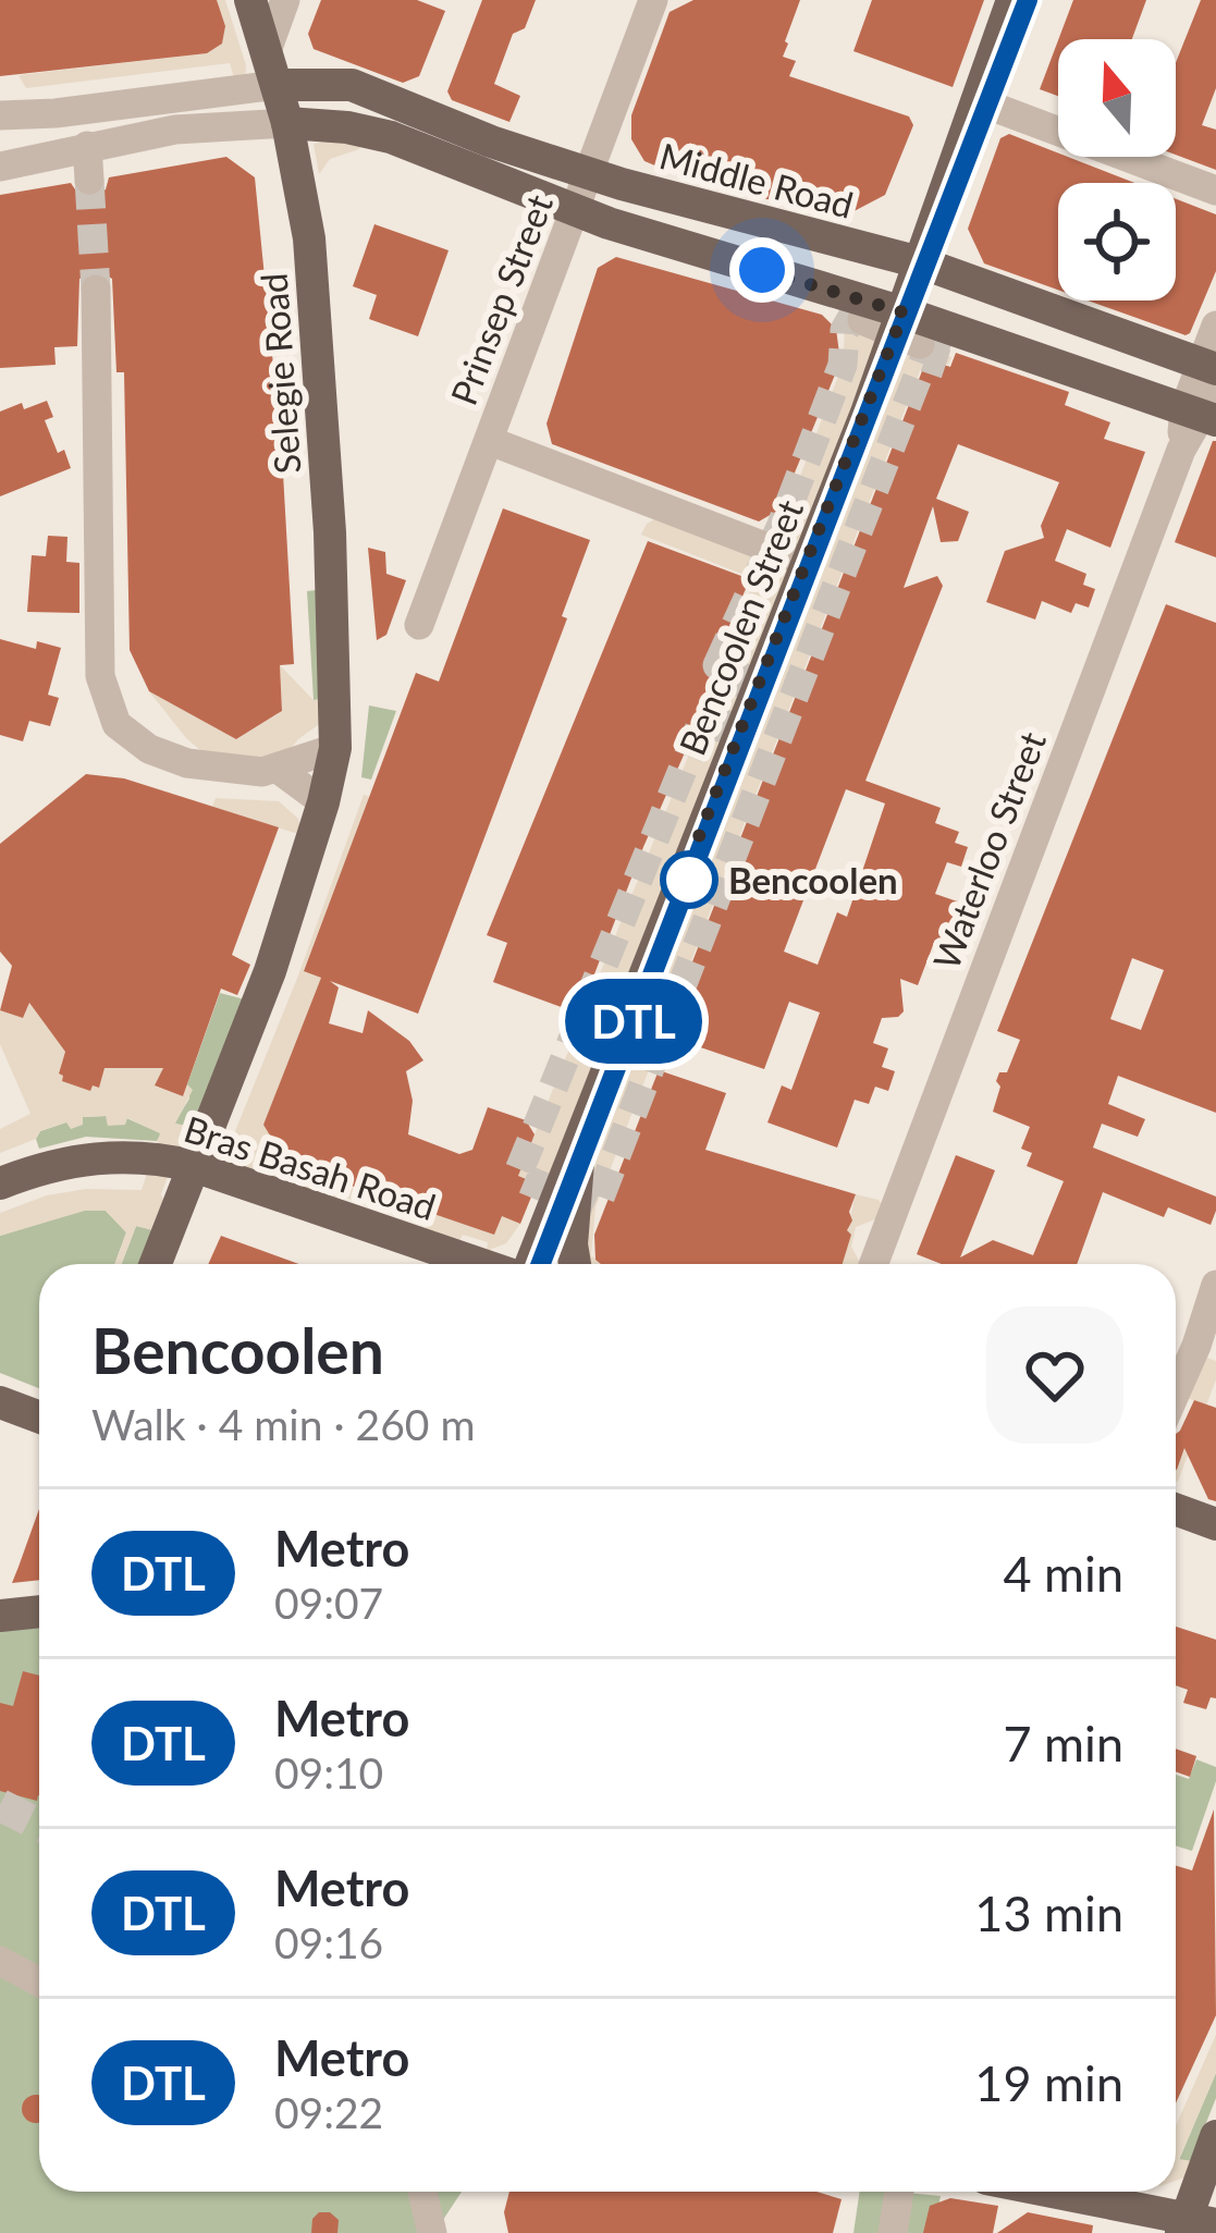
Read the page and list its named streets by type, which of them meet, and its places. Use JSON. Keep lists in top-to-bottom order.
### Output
{
  "streets": {
    "main road": [
      "Middle Road",
      "Selegie Road",
      "Bencoolen Street",
      "Bras Basah Road"
    ],
    "street": ["Prinsep Street", "Waterloo Street"]
  },
  "crossings": [
    ["Middle Road", "Prinsep Street"],
    ["Middle Road", "Selegie Road"],
    ["Middle Road", "Bencoolen Street"],
    ["Middle Road", "Waterloo Street"]
  ],
  "places": ["Bencoolen"],
  "lines": ["metro line DTL"],
  "north": "top",
  "page": {
    "on_map": "DTL",
    "heading": ["Bencoolen", "Walk · 4 min · 260 m"],
    "list": [
      {
        "mark": "DTL",
        "name": "Metro",
        "note": "09:07",
        "value": "4 min"
      },
      {
        "mark": "DTL",
        "name": "Metro",
        "note": "09:10",
        "value": "7 min"
      },
      {
        "mark": "DTL",
        "name": "Metro",
        "note": "09:16",
        "value": "13 min"
      },
      {
        "mark": "DTL",
        "name": "Metro",
        "note": "09:22",
        "value": "19 min"
      }
    ]
  }
}
